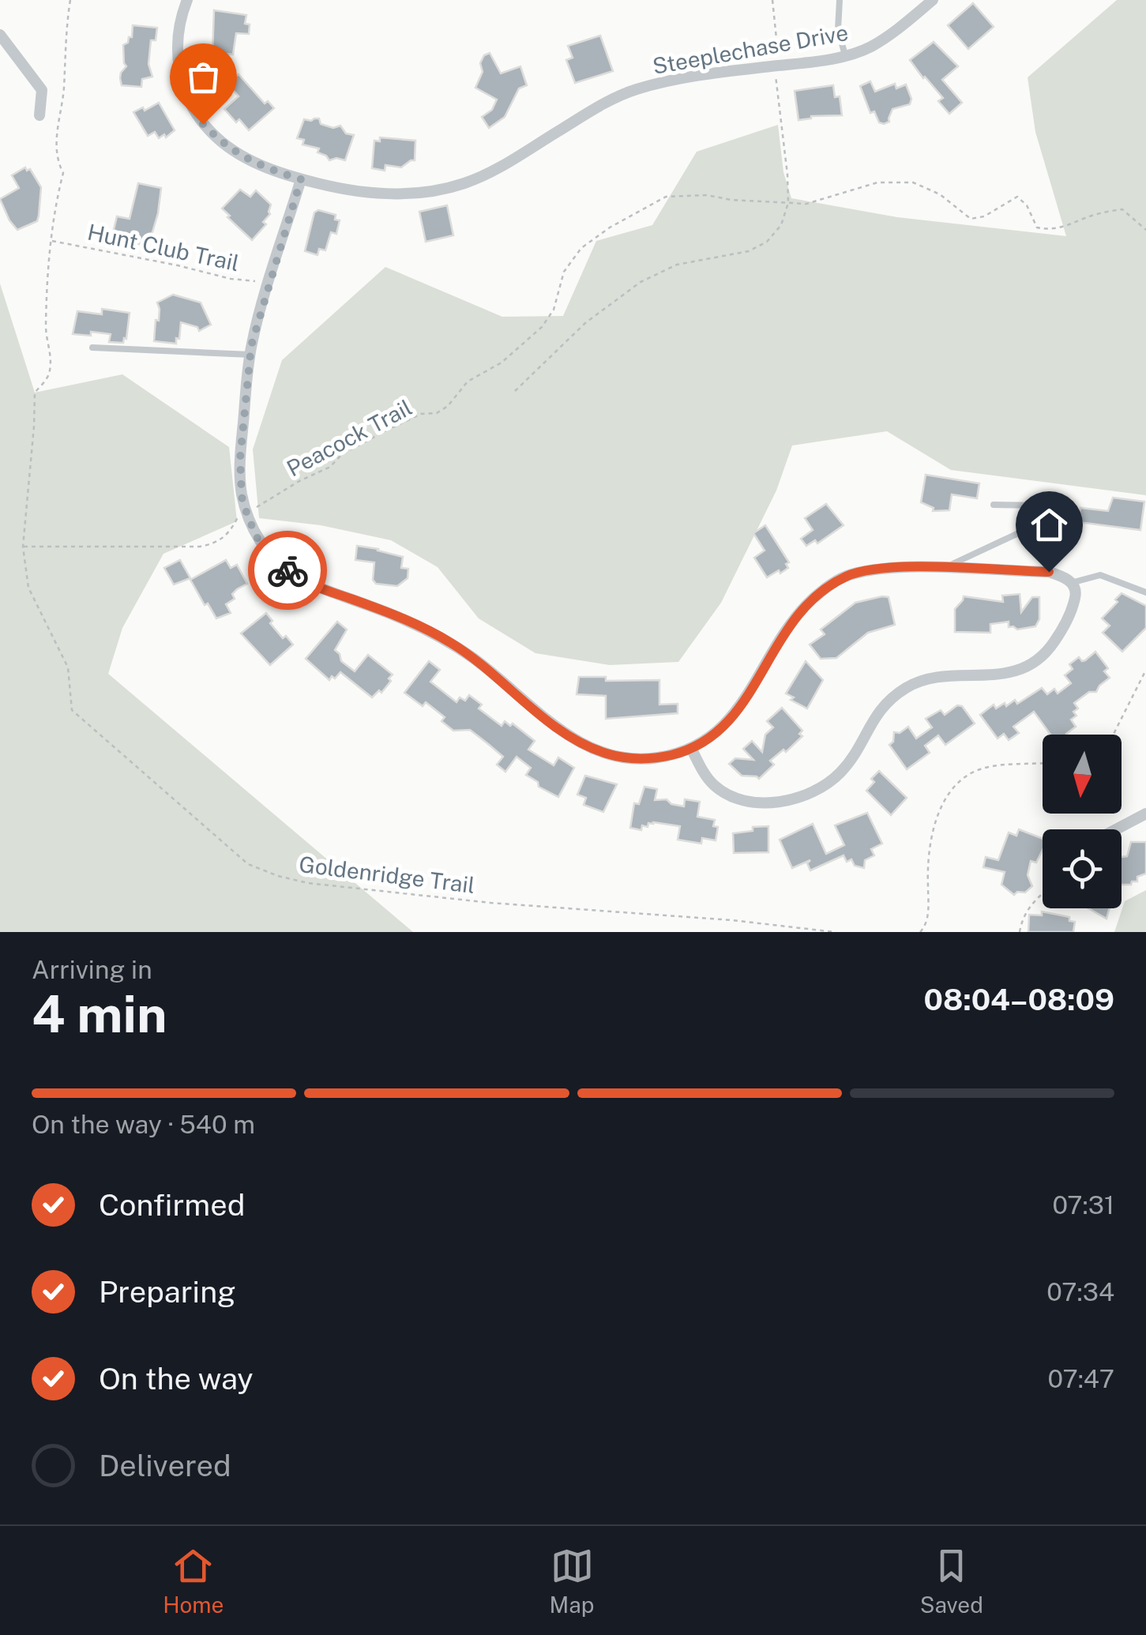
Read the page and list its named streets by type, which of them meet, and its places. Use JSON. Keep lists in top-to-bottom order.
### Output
{
  "streets": {
    "street": ["Steeplechase Drive"],
    "path": ["Hunt Club Trail", "Peacock Trail", "Goldenridge Trail"]
  },
  "crossings": [
    ["Peacock Trail", "Goldenridge Trail"]
  ],
  "north": "bottom",
  "page": {
    "heading": ["4 min", "Arriving in", "08:04–08:09"],
    "bar": "On the way · 540 m",
    "list": [
      ["Confirmed", "07:31"],
      ["Preparing", "07:34"],
      ["On the way", "07:47"],
      "Delivered"
    ],
    "tabs": ["Home", "Map", "Saved"]
  }
}
